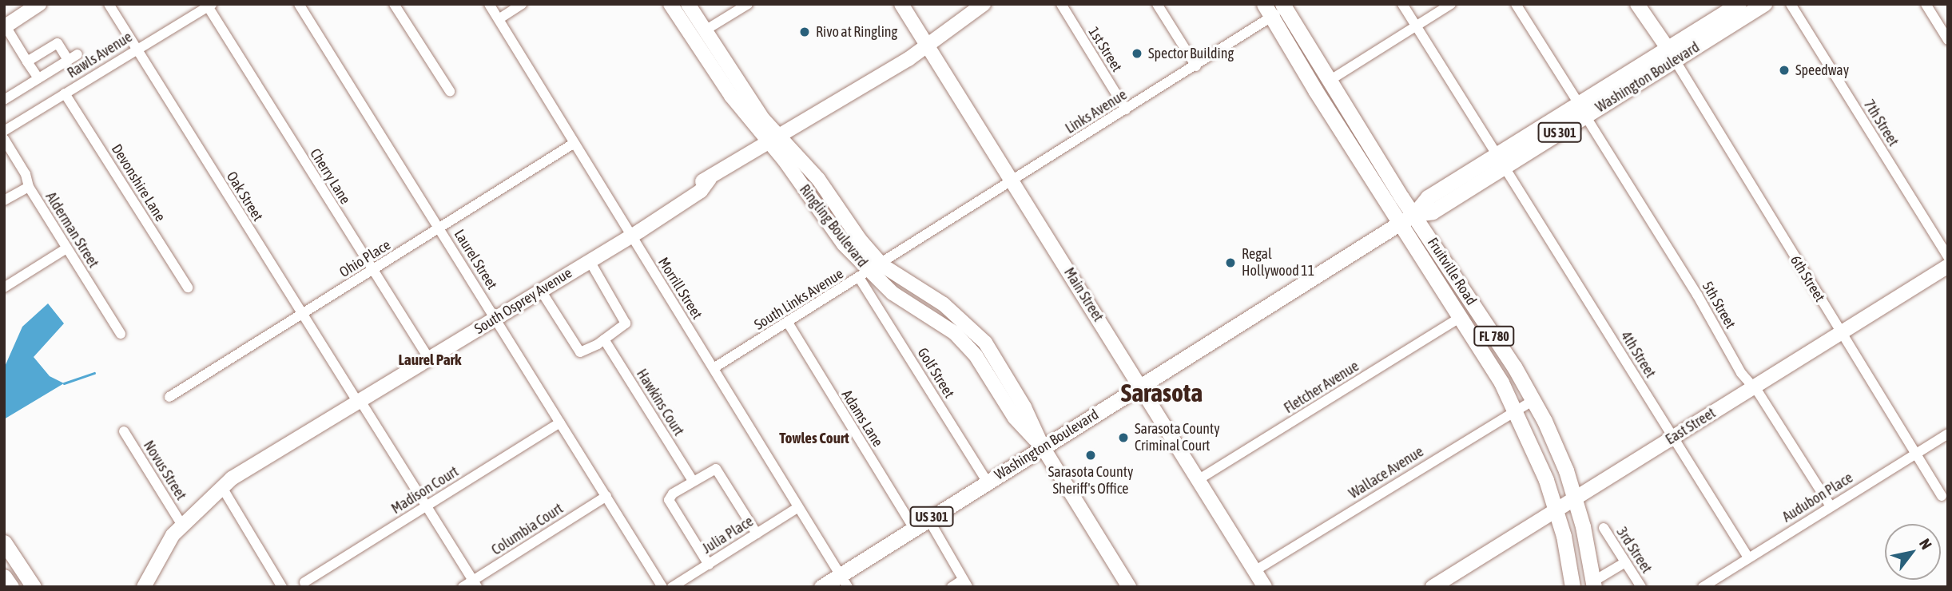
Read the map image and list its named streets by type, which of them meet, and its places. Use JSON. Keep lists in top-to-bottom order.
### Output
{
  "streets": {
    "main road": [
      "Washington Boulevard",
      "US 301",
      "Fruitville Road",
      "FL 780"
    ],
    "street": [
      "1st Street",
      "Rawls Avenue",
      "Links Avenue",
      "7th Street",
      "Cherry Lane",
      "Devonshire Lane",
      "Oak Street",
      "Ringling Boulevard",
      "Alderman Street",
      "Ohio Place",
      "Laurel Street",
      "6th Street",
      "Morrill Street",
      "Main Street",
      "South Links Avenue",
      "South Osprey Avenue",
      "5th Street",
      "4th Street",
      "Golf Street",
      "Fletcher Avenue",
      "Hawkins Court",
      "Adams Lane",
      "East Street",
      "Novus Street",
      "Wallace Avenue",
      "Madison Court",
      "Audubon Place",
      "Columbia Court",
      "Julia Place",
      "3rd Street"
    ]
  },
  "crossings": [
    ["1st Street", "Links Avenue"],
    ["Rawls Avenue", "Cherry Lane"],
    ["Rawls Avenue", "Devonshire Lane"],
    ["Rawls Avenue", "Oak Street"],
    ["Washington Boulevard", "Ringling Boulevard"],
    ["Washington Boulevard", "Fruitville Road"],
    ["Washington Boulevard", "6th Street"],
    ["Washington Boulevard", "Morrill Street"],
    ["Washington Boulevard", "Main Street"],
    ["Washington Boulevard", "5th Street"],
    ["Washington Boulevard", "4th Street"],
    ["Washington Boulevard", "Golf Street"],
    ["Washington Boulevard", "Adams Lane"],
    ["Links Avenue", "Fruitville Road"],
    ["Links Avenue", "Main Street"],
    ["Links Avenue", "South Links Avenue"],
    ["Cherry Lane", "Ohio Place"],
    ["Cherry Lane", "South Osprey Avenue"],
    ["Oak Street", "Ohio Place"],
    ["Oak Street", "South Osprey Avenue"],
    ["Oak Street", "Madison Court"],
    ["Oak Street", "Columbia Court"],
    ["Ringling Boulevard", "South Links Avenue"],
    ["Ringling Boulevard", "South Osprey Avenue"],
    ["Ringling Boulevard", "Golf Street"],
    ["Ohio Place", "Laurel Street"],
    ["Ohio Place", "Morrill Street"],
    ["Laurel Street", "South Osprey Avenue"],
    ["Laurel Street", "Madison Court"],
    ["Laurel Street", "Columbia Court"],
    ["Fruitville Road", "Fletcher Avenue"],
    ["Fruitville Road", "East Street"],
    ["Fruitville Road", "Wallace Avenue"],
    ["6th Street", "East Street"],
    ["6th Street", "Audubon Place"],
    ["Morrill Street", "South Links Avenue"],
    ["Morrill Street", "South Osprey Avenue"],
    ["Morrill Street", "Julia Place"],
    ["Main Street", "South Links Avenue"],
    ["Main Street", "South Osprey Avenue"],
    ["Main Street", "Fletcher Avenue"],
    ["Main Street", "Wallace Avenue"],
    ["South Links Avenue", "Golf Street"],
    ["South Links Avenue", "Adams Lane"],
    ["South Osprey Avenue", "Novus Street"],
    ["5th Street", "East Street"],
    ["5th Street", "Audubon Place"],
    ["4th Street", "East Street"],
    ["4th Street", "Audubon Place"]
  ],
  "districts": ["Laurel Park", "Sarasota", "Towles Court"],
  "places": [
    "Rivo at Ringling",
    "Spector Building",
    "Speedway",
    "Regal Hollywood 11",
    "Sarasota County Criminal Court",
    "Sarasota County Sheriff's Office"
  ],
  "north": "top right"
}
